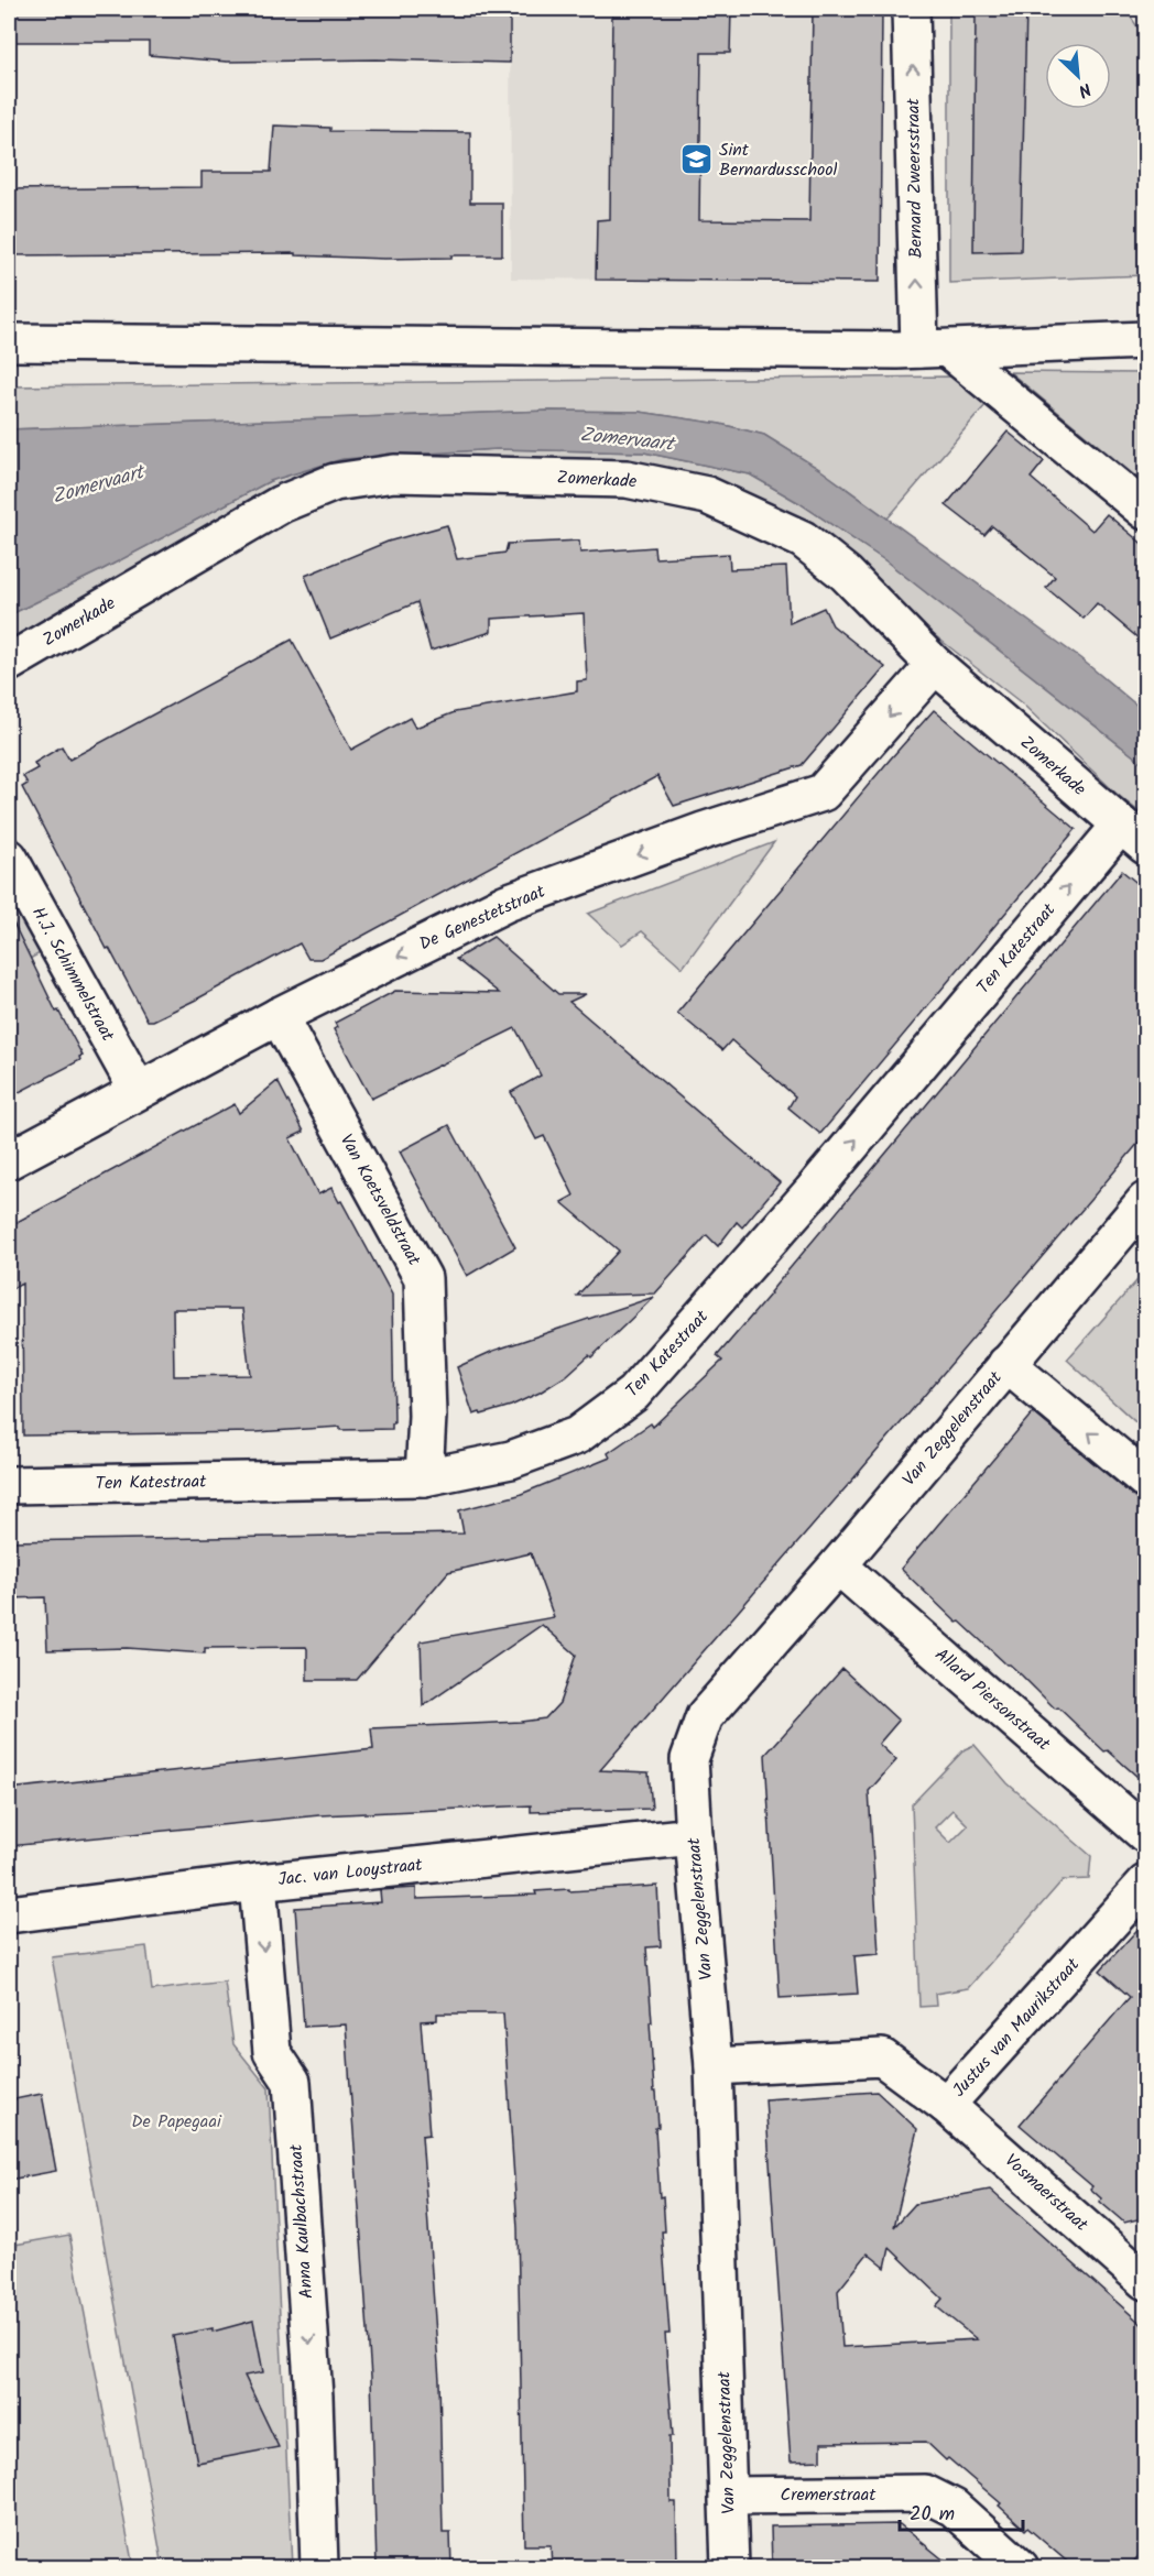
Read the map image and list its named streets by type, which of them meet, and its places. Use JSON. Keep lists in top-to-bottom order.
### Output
{
  "streets": {
    "street": [
      "Bernard Zweersstraat",
      "Zomerkade",
      "De Genestetstraat",
      "Ten Katestraat",
      "H.J. Schimmelstraat",
      "Van Koetsveldstraat",
      "Van Zeggelenstraat",
      "Allard Piersonstraat",
      "Jac. van Looystraat",
      "Justus van Maurikstraat",
      "Vosmaerstraat",
      "Anna Kaulbachstraat",
      "Cremerstraat"
    ]
  },
  "crossings": [
    ["Zomerkade", "De Genestetstraat"],
    ["Zomerkade", "Ten Katestraat"],
    ["De Genestetstraat", "H.J. Schimmelstraat"],
    ["De Genestetstraat", "Van Koetsveldstraat"],
    ["Ten Katestraat", "Van Koetsveldstraat"],
    ["Van Zeggelenstraat", "Allard Piersonstraat"],
    ["Van Zeggelenstraat", "Jac. van Looystraat"],
    ["Van Zeggelenstraat", "Justus van Maurikstraat"],
    ["Van Zeggelenstraat", "Cremerstraat"],
    ["Jac. van Looystraat", "Anna Kaulbachstraat"],
    ["Justus van Maurikstraat", "Vosmaerstraat"]
  ],
  "one_way": [
    "Bernard Zweersstraat",
    "De Genestetstraat",
    "Ten Katestraat",
    "Anna Kaulbachstraat"
  ],
  "water": ["Zomervaart"],
  "parks": ["De Papegaai"],
  "places": {
    "school or university": ["Sint Bernardusschool"]
  },
  "scale_bar": "20 m",
  "north": "bottom right"
}
